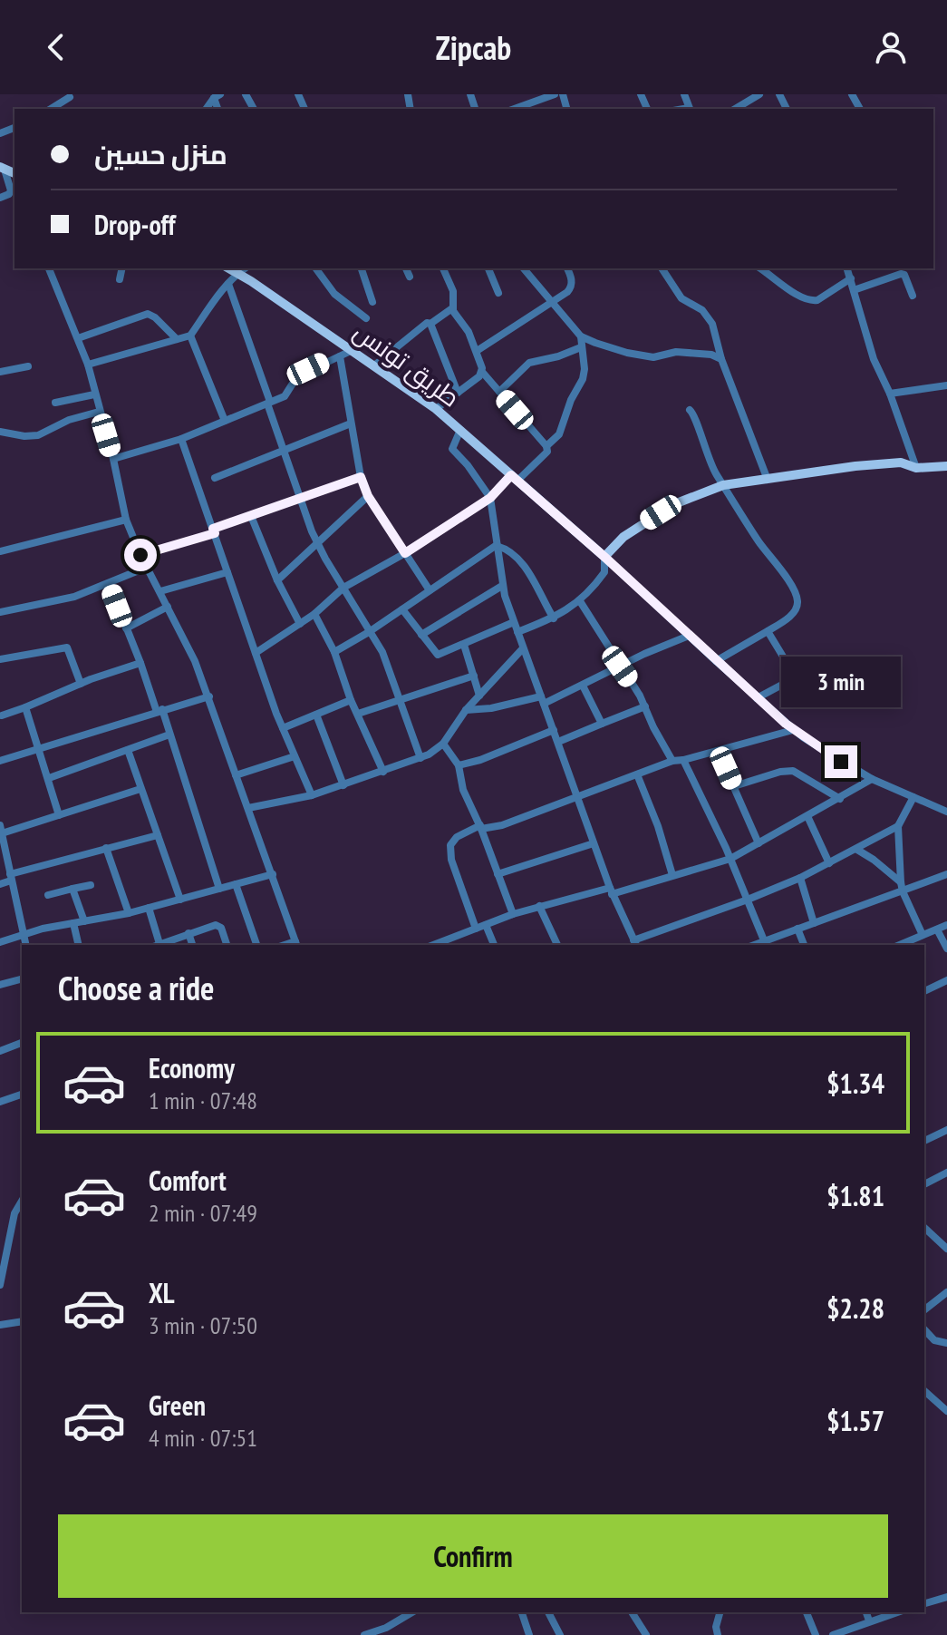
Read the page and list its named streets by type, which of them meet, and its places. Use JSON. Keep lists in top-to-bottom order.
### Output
{
  "streets": {
    "main road": ["طريق تونس"]
  },
  "page": {
    "header": "Zipcab",
    "banner": ["منزل حسين", "Drop-off"],
    "bubble": "3 min",
    "heading": "Choose a ride",
    "list": [
      {
        "name": "Economy",
        "note": "1 min · 07:48",
        "value": "$1.34"
      },
      {
        "name": "Comfort",
        "note": "2 min · 07:49",
        "value": "$1.81"
      },
      {
        "name": "XL",
        "note": "3 min · 07:50",
        "value": "$2.28"
      },
      {
        "name": "Green",
        "note": "4 min · 07:51",
        "value": "$1.57"
      }
    ],
    "buttons": "Confirm"
  }
}
